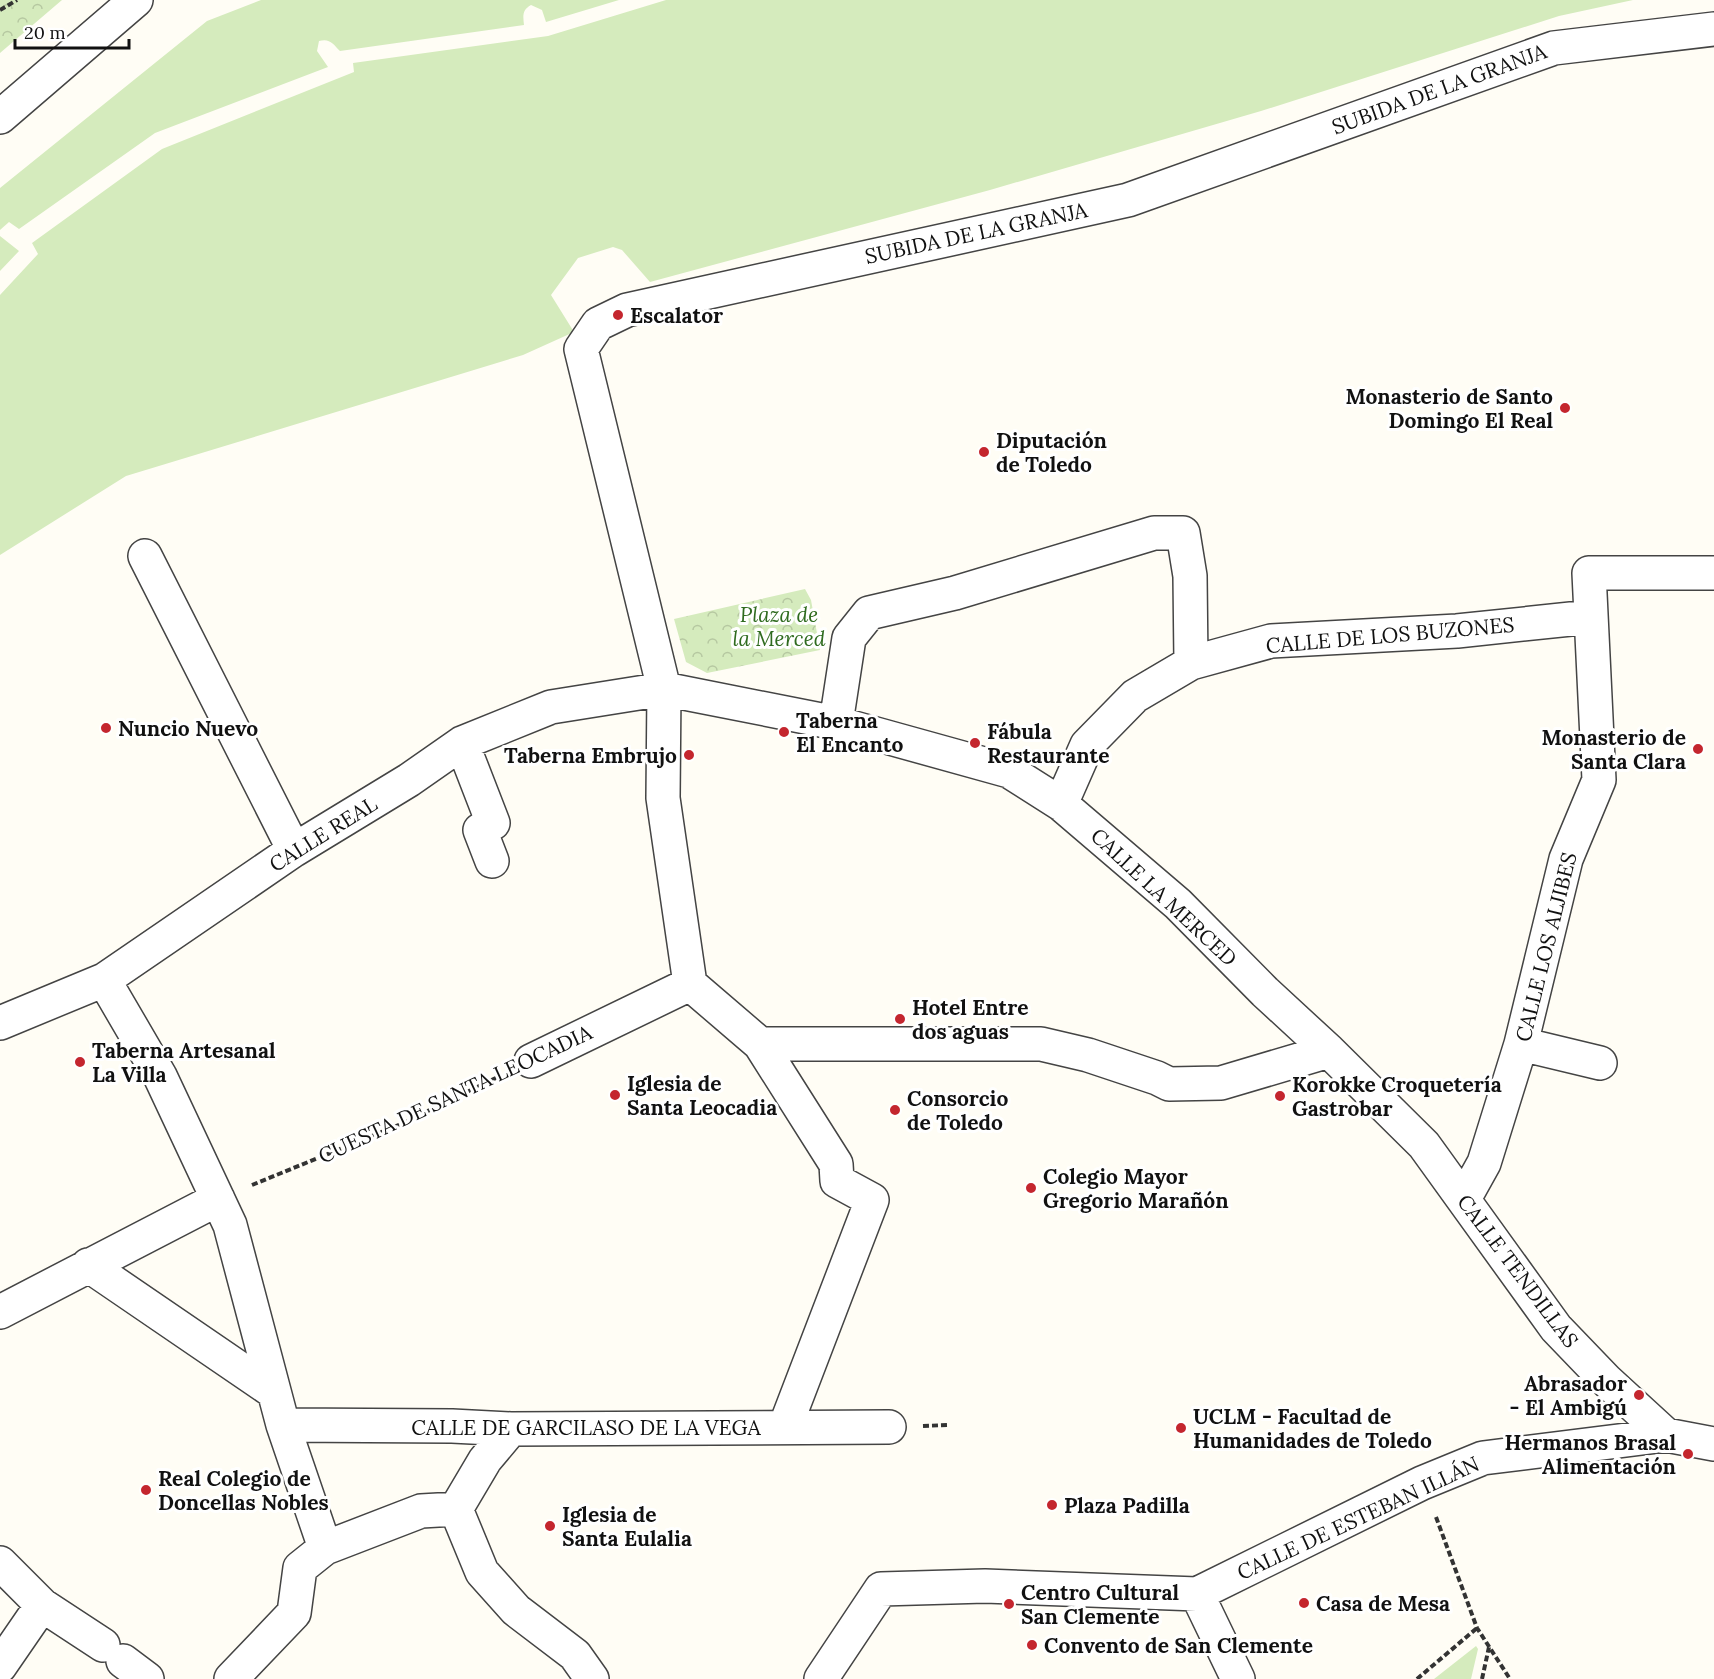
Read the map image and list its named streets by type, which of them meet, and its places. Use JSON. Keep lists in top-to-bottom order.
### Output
{
  "streets": {
    "street": [
      "SUBIDA DE LA GRANJA",
      "CALLE DE LOS BUZONES",
      "CALLE REAL",
      "CALLE LA MERCED",
      "CALLE LOS ALJIBES",
      "CUESTA DE SANTA LEOCADIA",
      "CALLE TENDILLAS",
      "CALLE DE GARCILASO DE LA VEGA",
      "CALLE DE ESTEBAN ILLÁN"
    ]
  },
  "crossings": [
    ["SUBIDA DE LA GRANJA", "CALLE REAL"],
    ["SUBIDA DE LA GRANJA", "CUESTA DE SANTA LEOCADIA"],
    ["CALLE DE LOS BUZONES", "CALLE LA MERCED"],
    ["CALLE DE LOS BUZONES", "CALLE LOS ALJIBES"],
    ["CALLE LA MERCED", "CALLE TENDILLAS"],
    ["CALLE LOS ALJIBES", "CALLE TENDILLAS"],
    ["CALLE TENDILLAS", "CALLE DE ESTEBAN ILLÁN"]
  ],
  "parks": ["Plaza de la Merced"],
  "places": [
    "Escalator",
    "Monasterio de Santo Domingo El Real",
    "Diputación de Toledo",
    "Nuncio Nuevo",
    "Taberna El Encanto",
    "Fábula Restaurante",
    "Monasterio de Santa Clara",
    "Taberna Embrujo",
    "Hotel Entre dos aguas",
    "Taberna Artesanal La Villa",
    "Iglesia de Santa Leocadia",
    "Korokke Croquetería Gastrobar",
    "Consorcio de Toledo",
    "Colegio Mayor Gregorio Marañón",
    "Abrasador - El Ambigú",
    "UCLM - Facultad de Humanidades de Toledo",
    "Hermanos Brasal Alimentación",
    "Real Colegio de Doncellas Nobles",
    "Plaza Padilla",
    "Iglesia de Santa Eulalia",
    "Casa de Mesa",
    "Centro Cultural San Clemente",
    "Convento de San Clemente"
  ],
  "scale_bar": "20 m"
}
